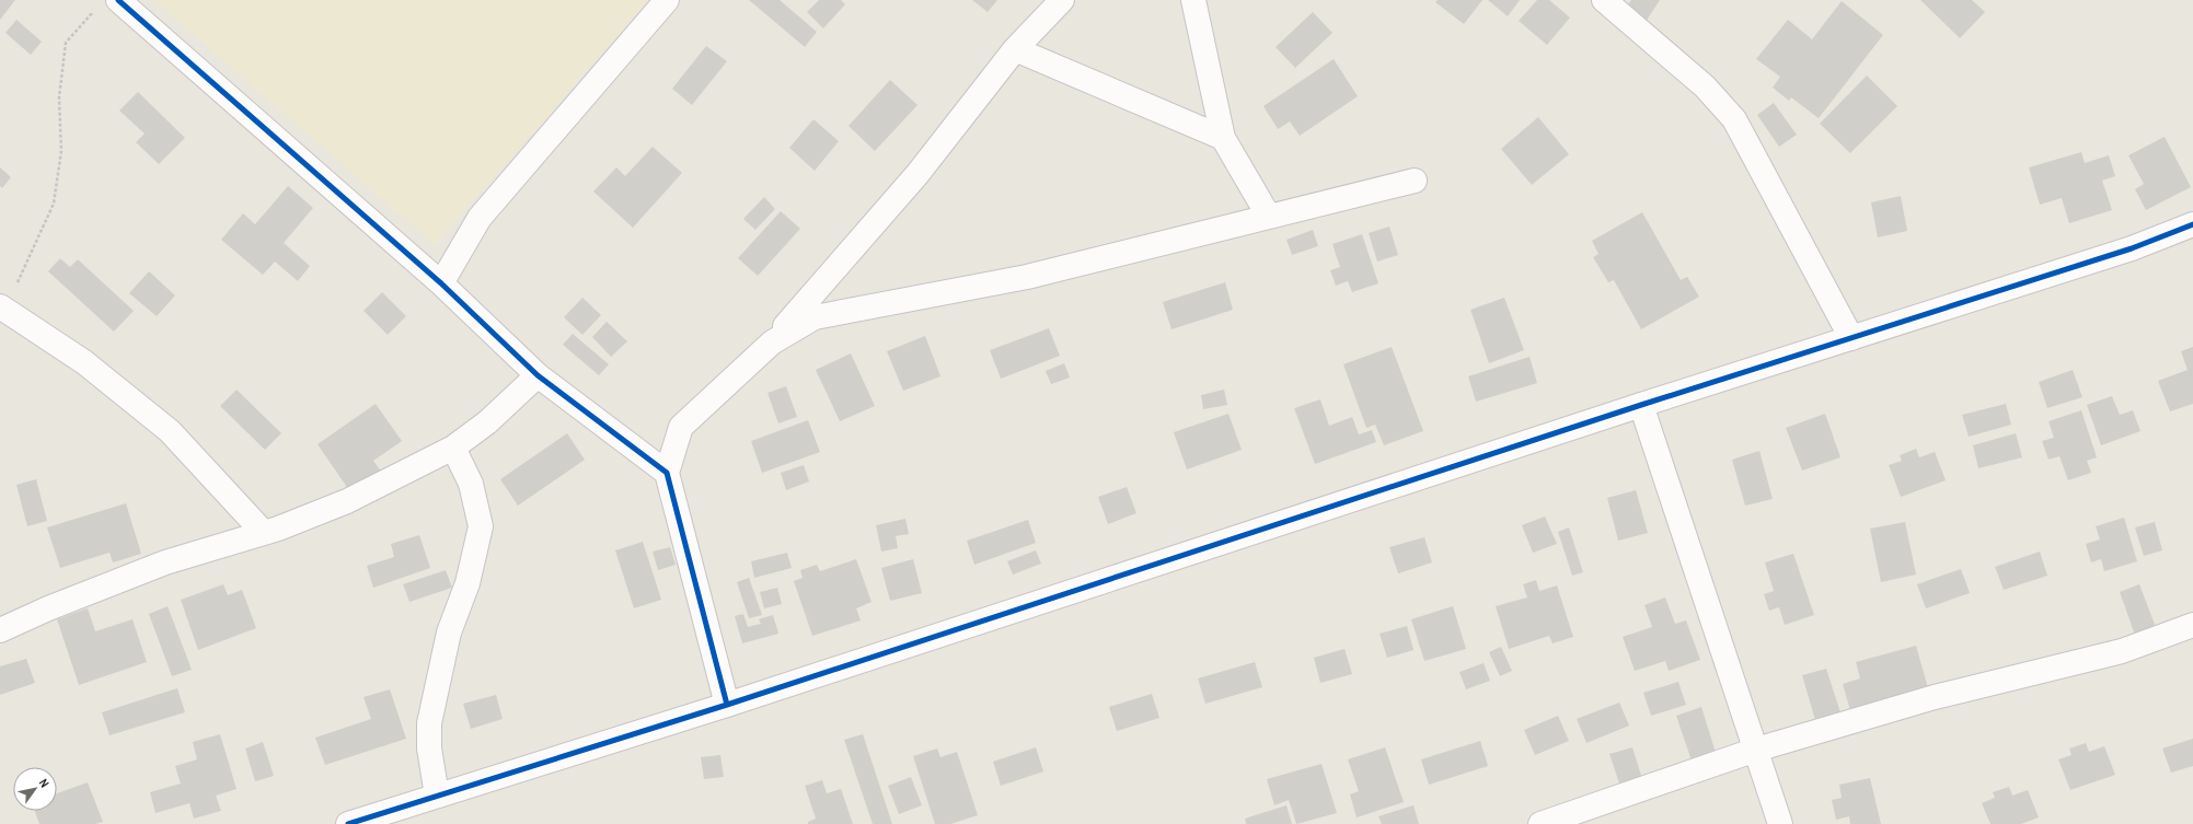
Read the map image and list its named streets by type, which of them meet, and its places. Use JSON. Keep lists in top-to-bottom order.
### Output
{
  "north": "top right"
}
